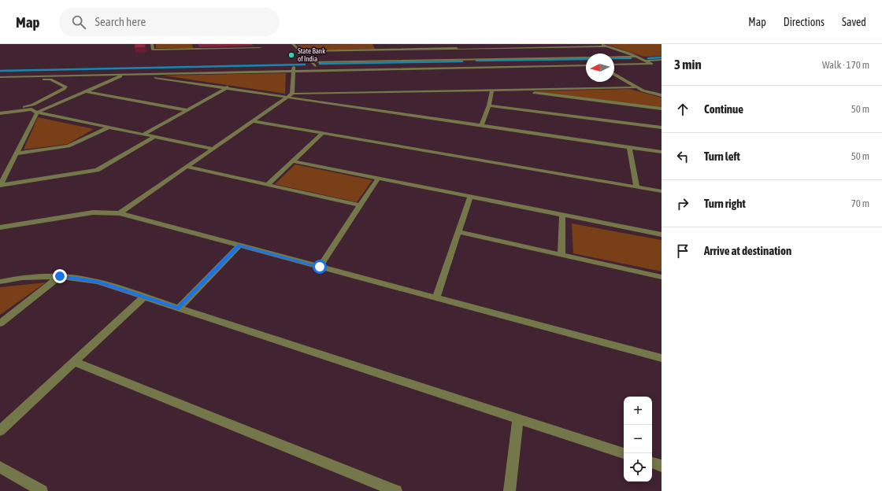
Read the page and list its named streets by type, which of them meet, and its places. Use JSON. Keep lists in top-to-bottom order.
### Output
{
  "places": ["State Bank of India"],
  "north": "left",
  "page": {
    "header": "Map",
    "search": "Search here",
    "nav": ["Map", "Directions", "Saved"],
    "heading": ["3 min", "Walk · 170 m"],
    "list": [
      ["Continue", "50 m"],
      ["Turn left", "50 m"],
      ["Turn right", "70 m"],
      "Arrive at destination"
    ],
    "map_buttons": ["+", "−"]
  }
}
